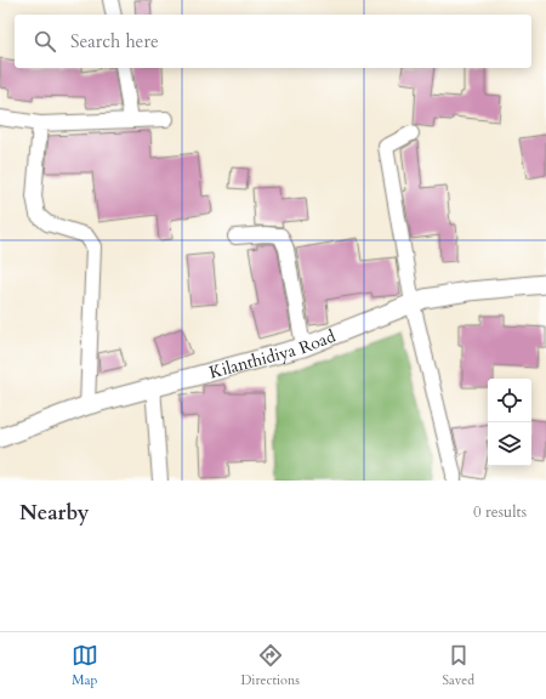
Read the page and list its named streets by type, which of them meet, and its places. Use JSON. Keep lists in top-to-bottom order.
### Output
{
  "streets": {
    "street": ["Kilanthidiya Road"]
  },
  "page": {
    "search": "Search here",
    "heading": ["Nearby", "0 results"],
    "nav": ["Map", "Directions", "Saved"]
  }
}
